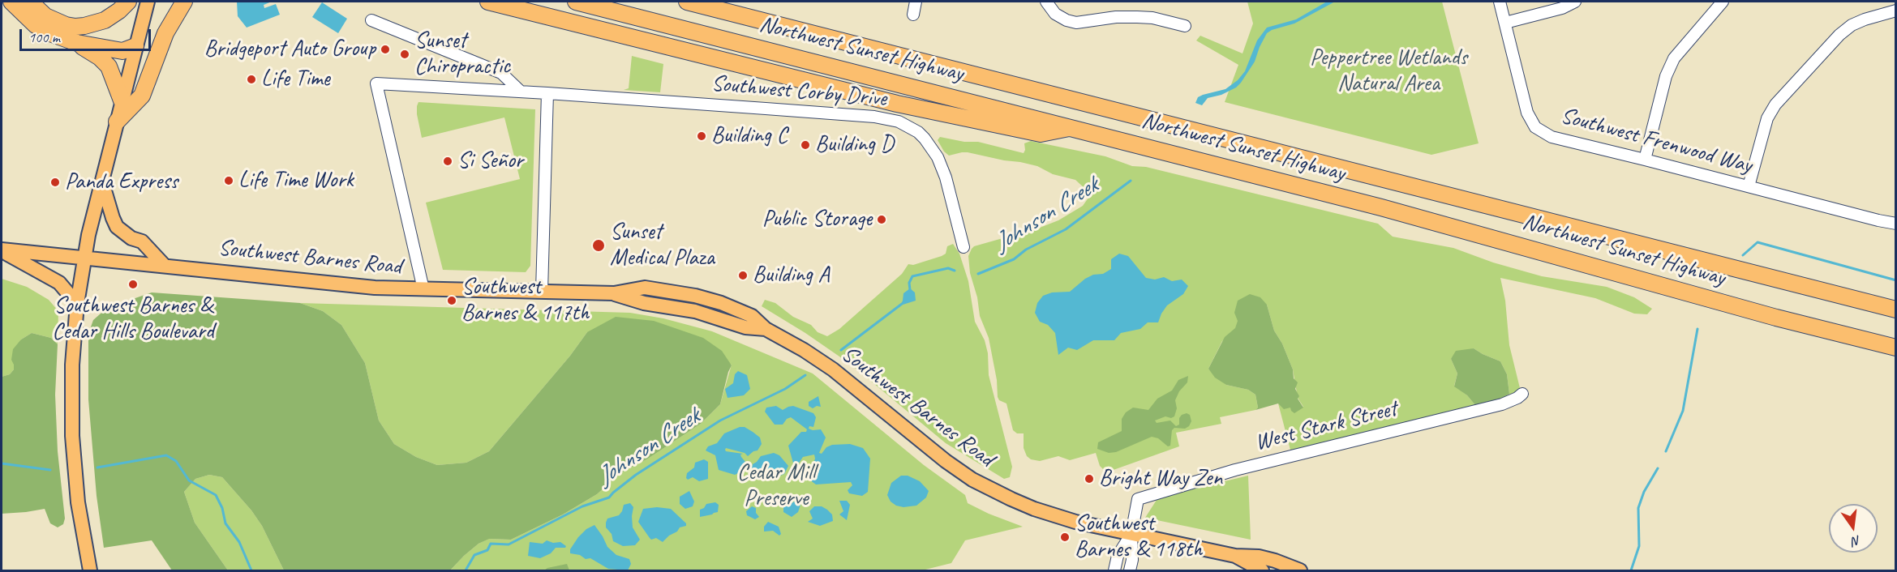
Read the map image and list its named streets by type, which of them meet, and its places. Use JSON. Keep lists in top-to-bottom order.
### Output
{
  "streets": {
    "highway": ["Northwest Sunset Highway"],
    "main road": ["Southwest Barnes Road"],
    "street": ["Southwest Corby Drive", "Southwest Frenwood Way", "West Stark Street"]
  },
  "crossings": [
    ["Southwest Corby Drive", "Southwest Barnes Road"],
    ["Southwest Barnes Road", "West Stark Street"]
  ],
  "water": ["Johnson Creek"],
  "parks": ["Peppertree Wetlands Natural Area", "Cedar Mill Preserve"],
  "places": [
    "Bridgeport Auto Group",
    "Sunset Chiropractic",
    "Life Time",
    "Building C",
    "Building D",
    "Si Señor",
    "Life Time Work",
    "Panda Express",
    "Public Storage",
    "Sunset Medical Plaza",
    "Building A",
    "Southwest Barnes & Cedar Hills Boulevard",
    "Southwest Barnes & 117th",
    "Bright Way Zen",
    "Southwest Barnes & 118th"
  ],
  "scale_bar": "100 m",
  "north": "bottom"
}
